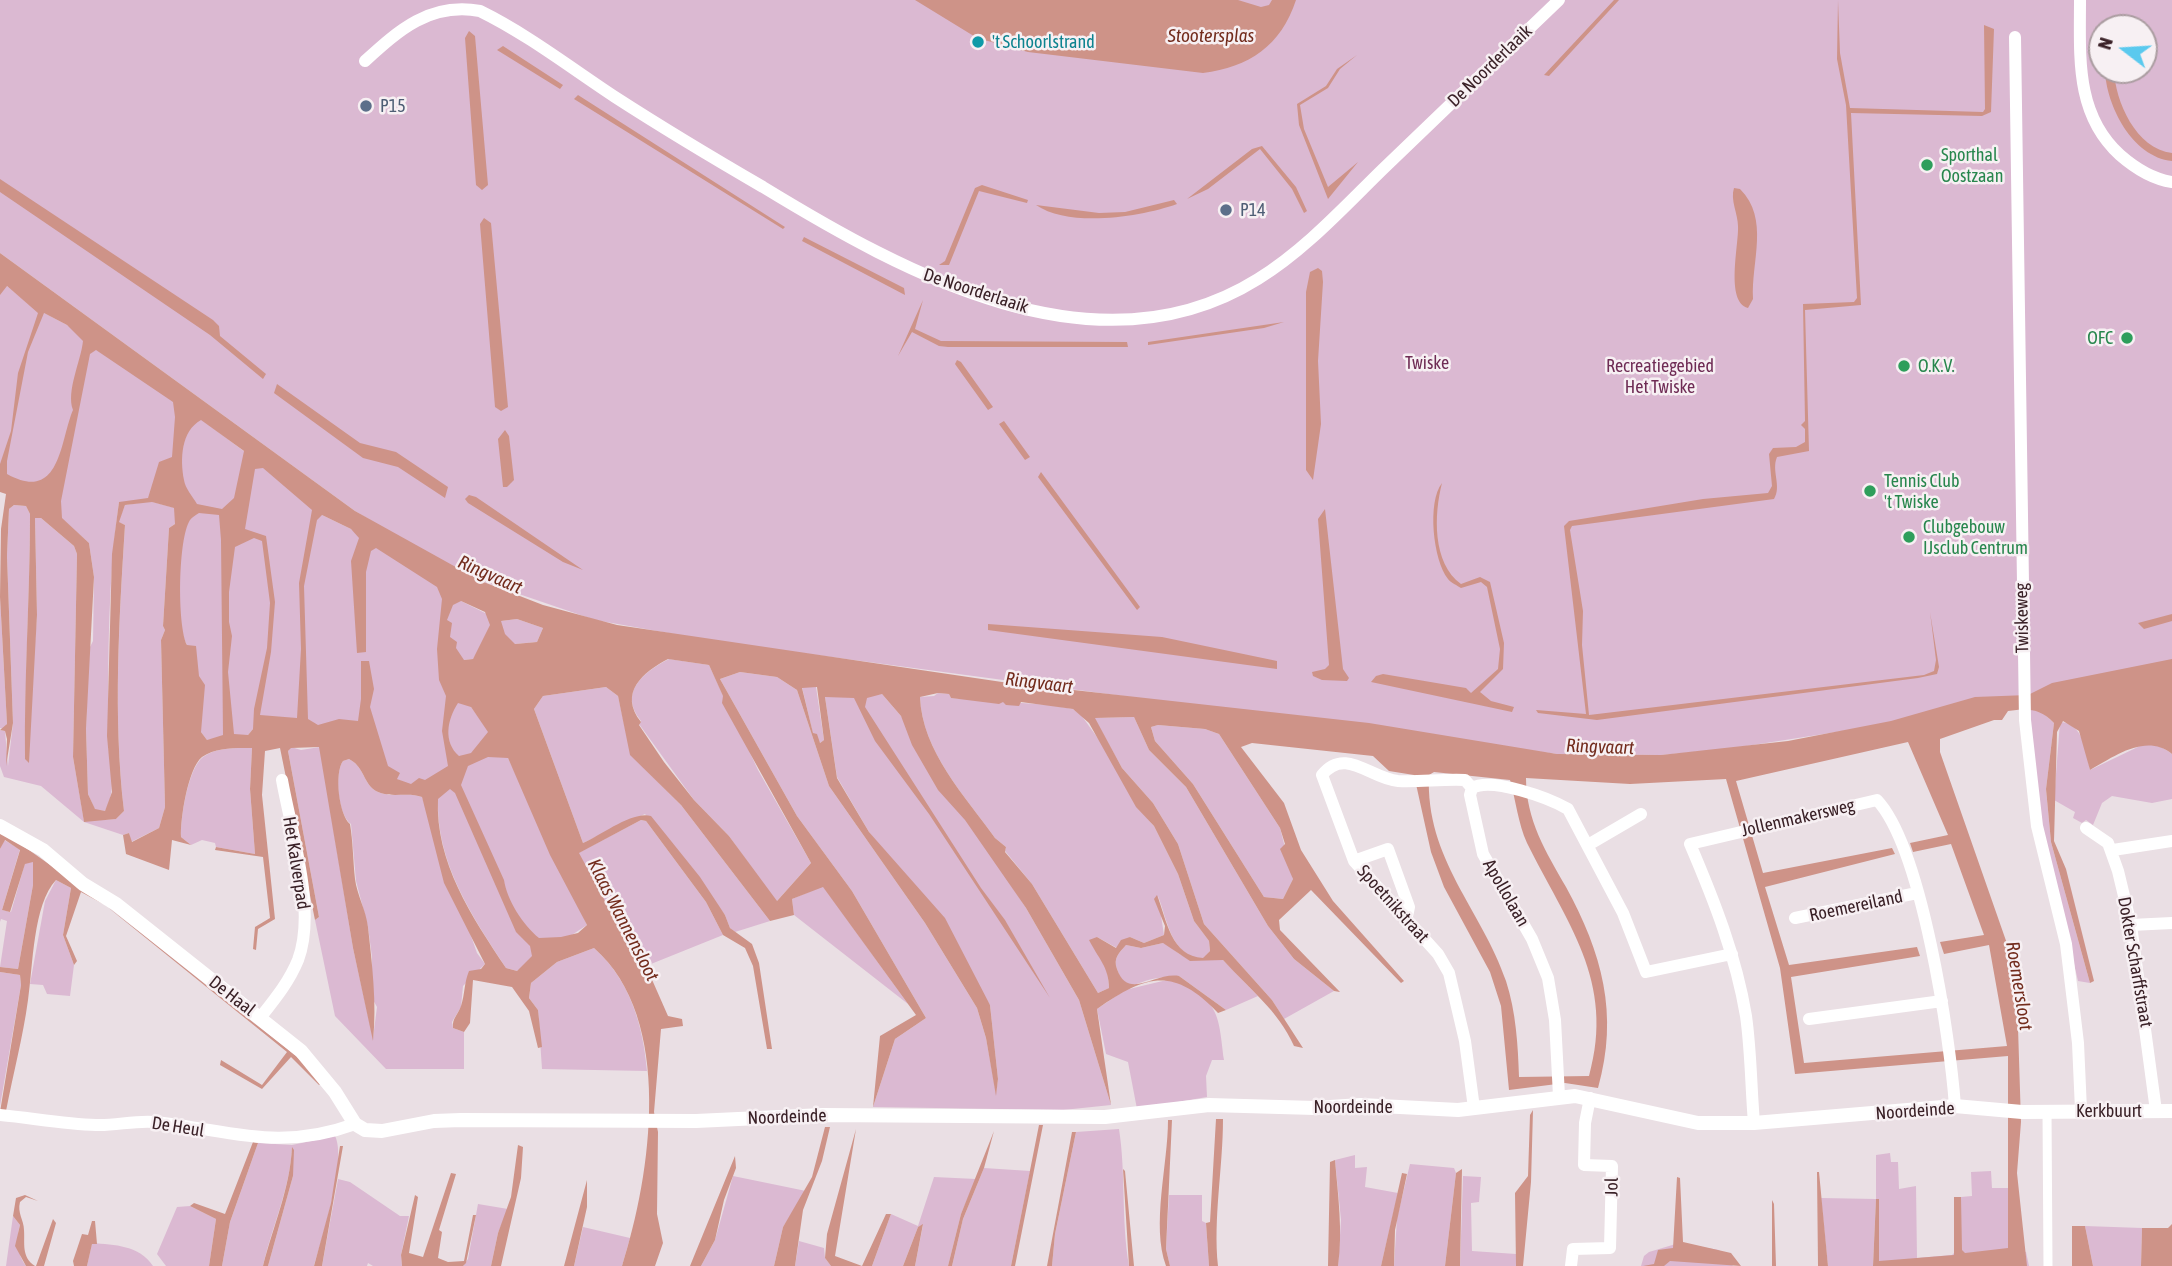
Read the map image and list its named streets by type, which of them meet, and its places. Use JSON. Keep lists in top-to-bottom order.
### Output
{
  "streets": {
    "street": [
      "De Noorderlaaik",
      "Twiskeweg",
      "Jollenmakersweg",
      "Het Kalverpad",
      "Apollolaan",
      "Spoetnikstraat",
      "Roemereiland",
      "Dokter Scharffstraat",
      "De Haal",
      "Noordeinde",
      "Kerkbuurt",
      "De Heul",
      "Jol"
    ]
  },
  "crossings": [
    ["Twiskeweg", "Kerkbuurt"],
    ["Jollenmakersweg", "Roemereiland"],
    ["Jollenmakersweg", "Noordeinde"],
    ["Het Kalverpad", "De Haal"],
    ["Apollolaan", "Spoetnikstraat"],
    ["Apollolaan", "Noordeinde"],
    ["Spoetnikstraat", "Noordeinde"],
    ["Dokter Scharffstraat", "Kerkbuurt"],
    ["De Haal", "Noordeinde"],
    ["De Haal", "De Heul"],
    ["Noordeinde", "Kerkbuurt"],
    ["Noordeinde", "De Heul"],
    ["Noordeinde", "Jol"]
  ],
  "water": [
    "Stootersplas",
    "Ringvaart",
    "Klaas Wannensloot",
    "Roemersloot"
  ],
  "parks": ["Twiske", "Recreatiegebied Het Twiske"],
  "places": [
    "'t Schoorlstrand",
    "P15",
    "Sporthal Oostzaan",
    "P14",
    "OFC",
    "O.K.V.",
    "Tennis Club 't Twiske",
    "Clubgebouw IJsclub Centrum"
  ],
  "north": "left"
}
